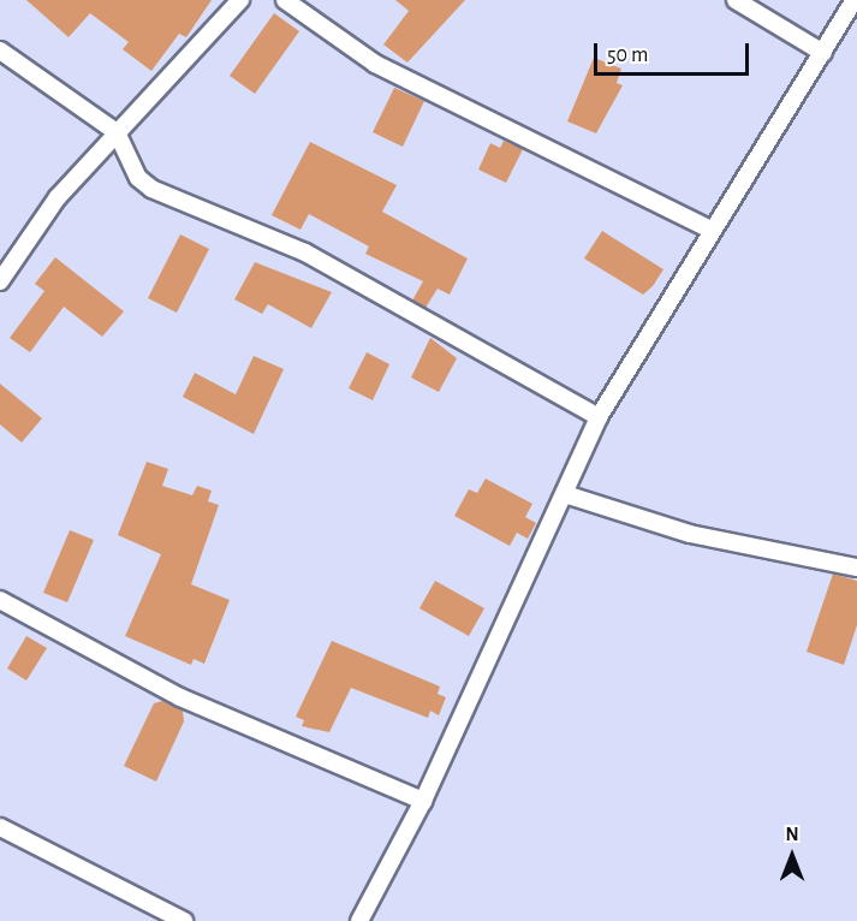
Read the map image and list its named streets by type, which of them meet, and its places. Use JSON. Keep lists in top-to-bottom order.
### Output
{
  "scale_bar": "50 m",
  "north": "top"
}
